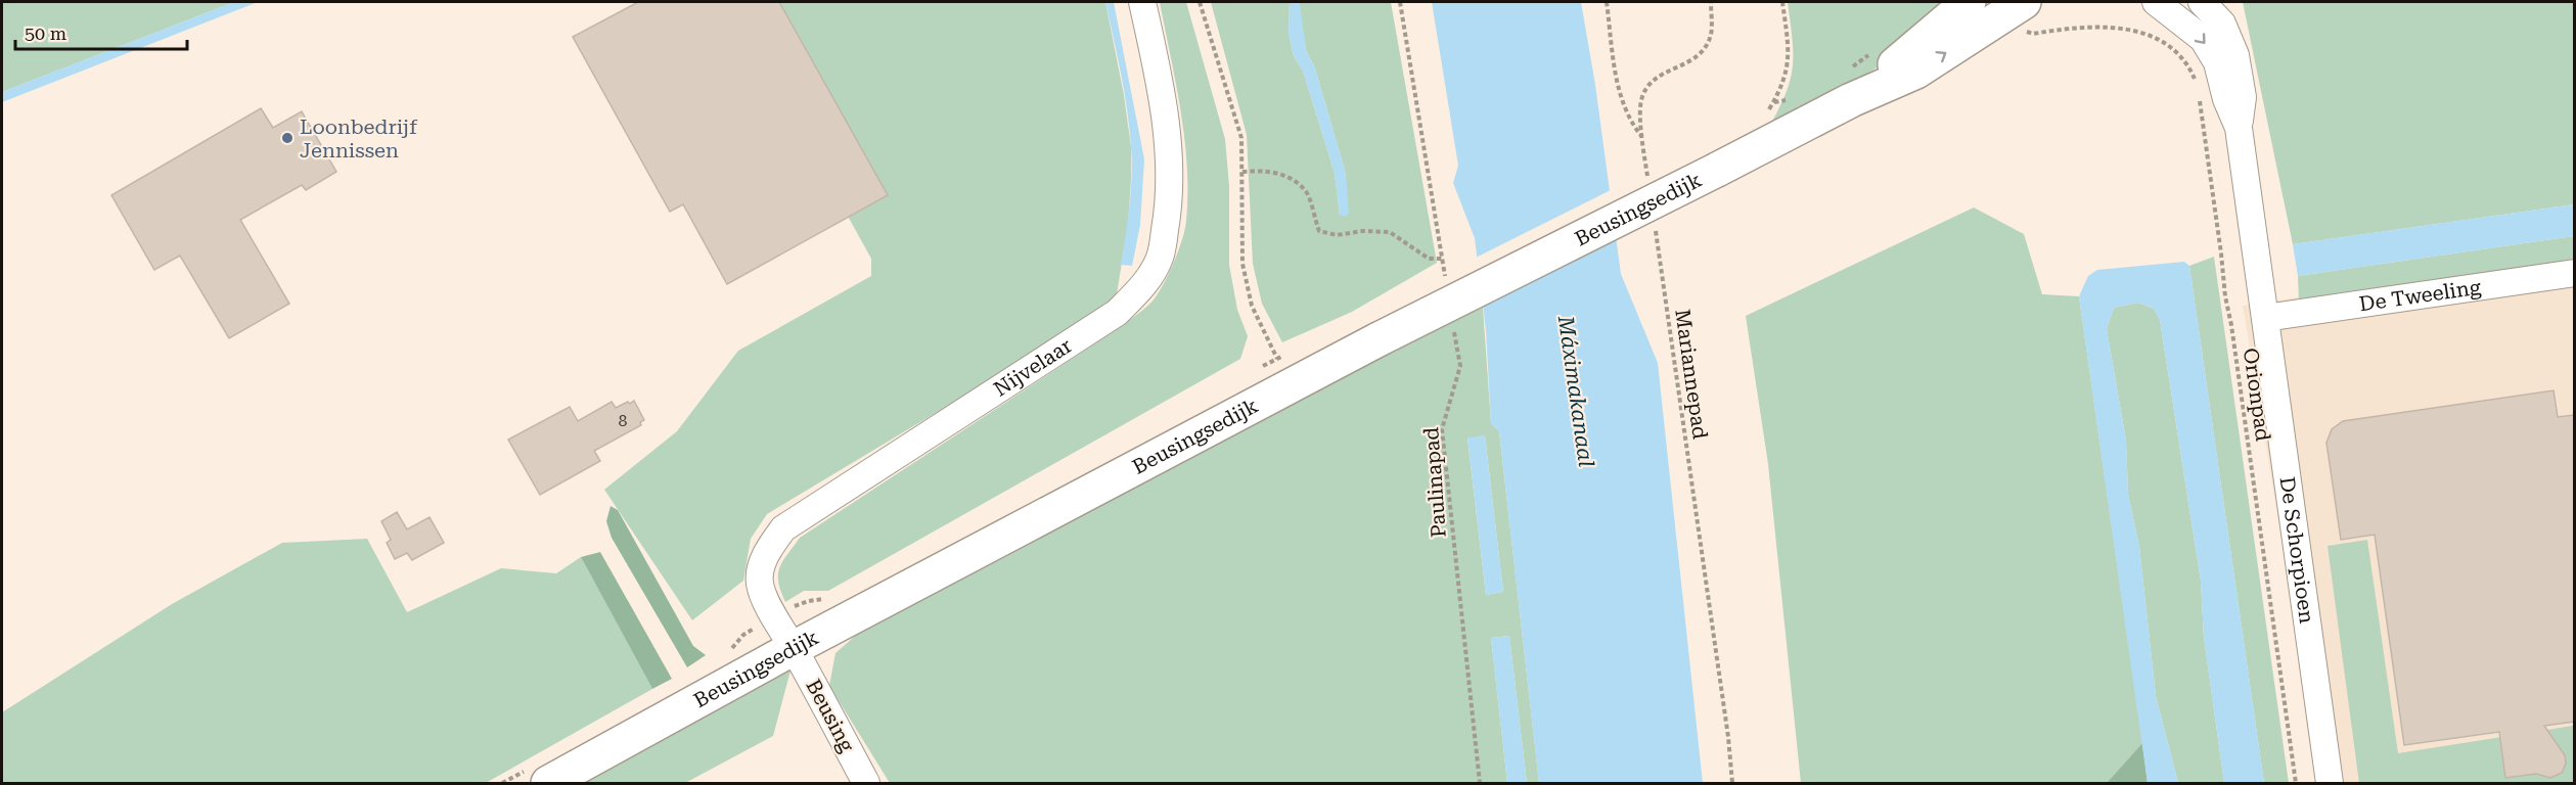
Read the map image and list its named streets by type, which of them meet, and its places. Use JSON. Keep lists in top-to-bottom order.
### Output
{
  "streets": {
    "street": [
      "Beusingsedijk",
      "De Tweeling",
      "Nijvelaar",
      "De Schorpioen",
      "Beusing"
    ],
    "path": ["Mariannepad", "Orionpad", "Paulinapad"]
  },
  "crossings": [
    ["Beusingsedijk", "Nijvelaar"],
    ["Beusingsedijk", "Beusing"],
    ["De Tweeling", "De Schorpioen"],
    ["Nijvelaar", "Beusing"]
  ],
  "water": ["Máximakanaal"],
  "places": ["Loonbedrijf Jennissen"],
  "house_numbers": ["8"],
  "scale_bar": "50 m"
}
